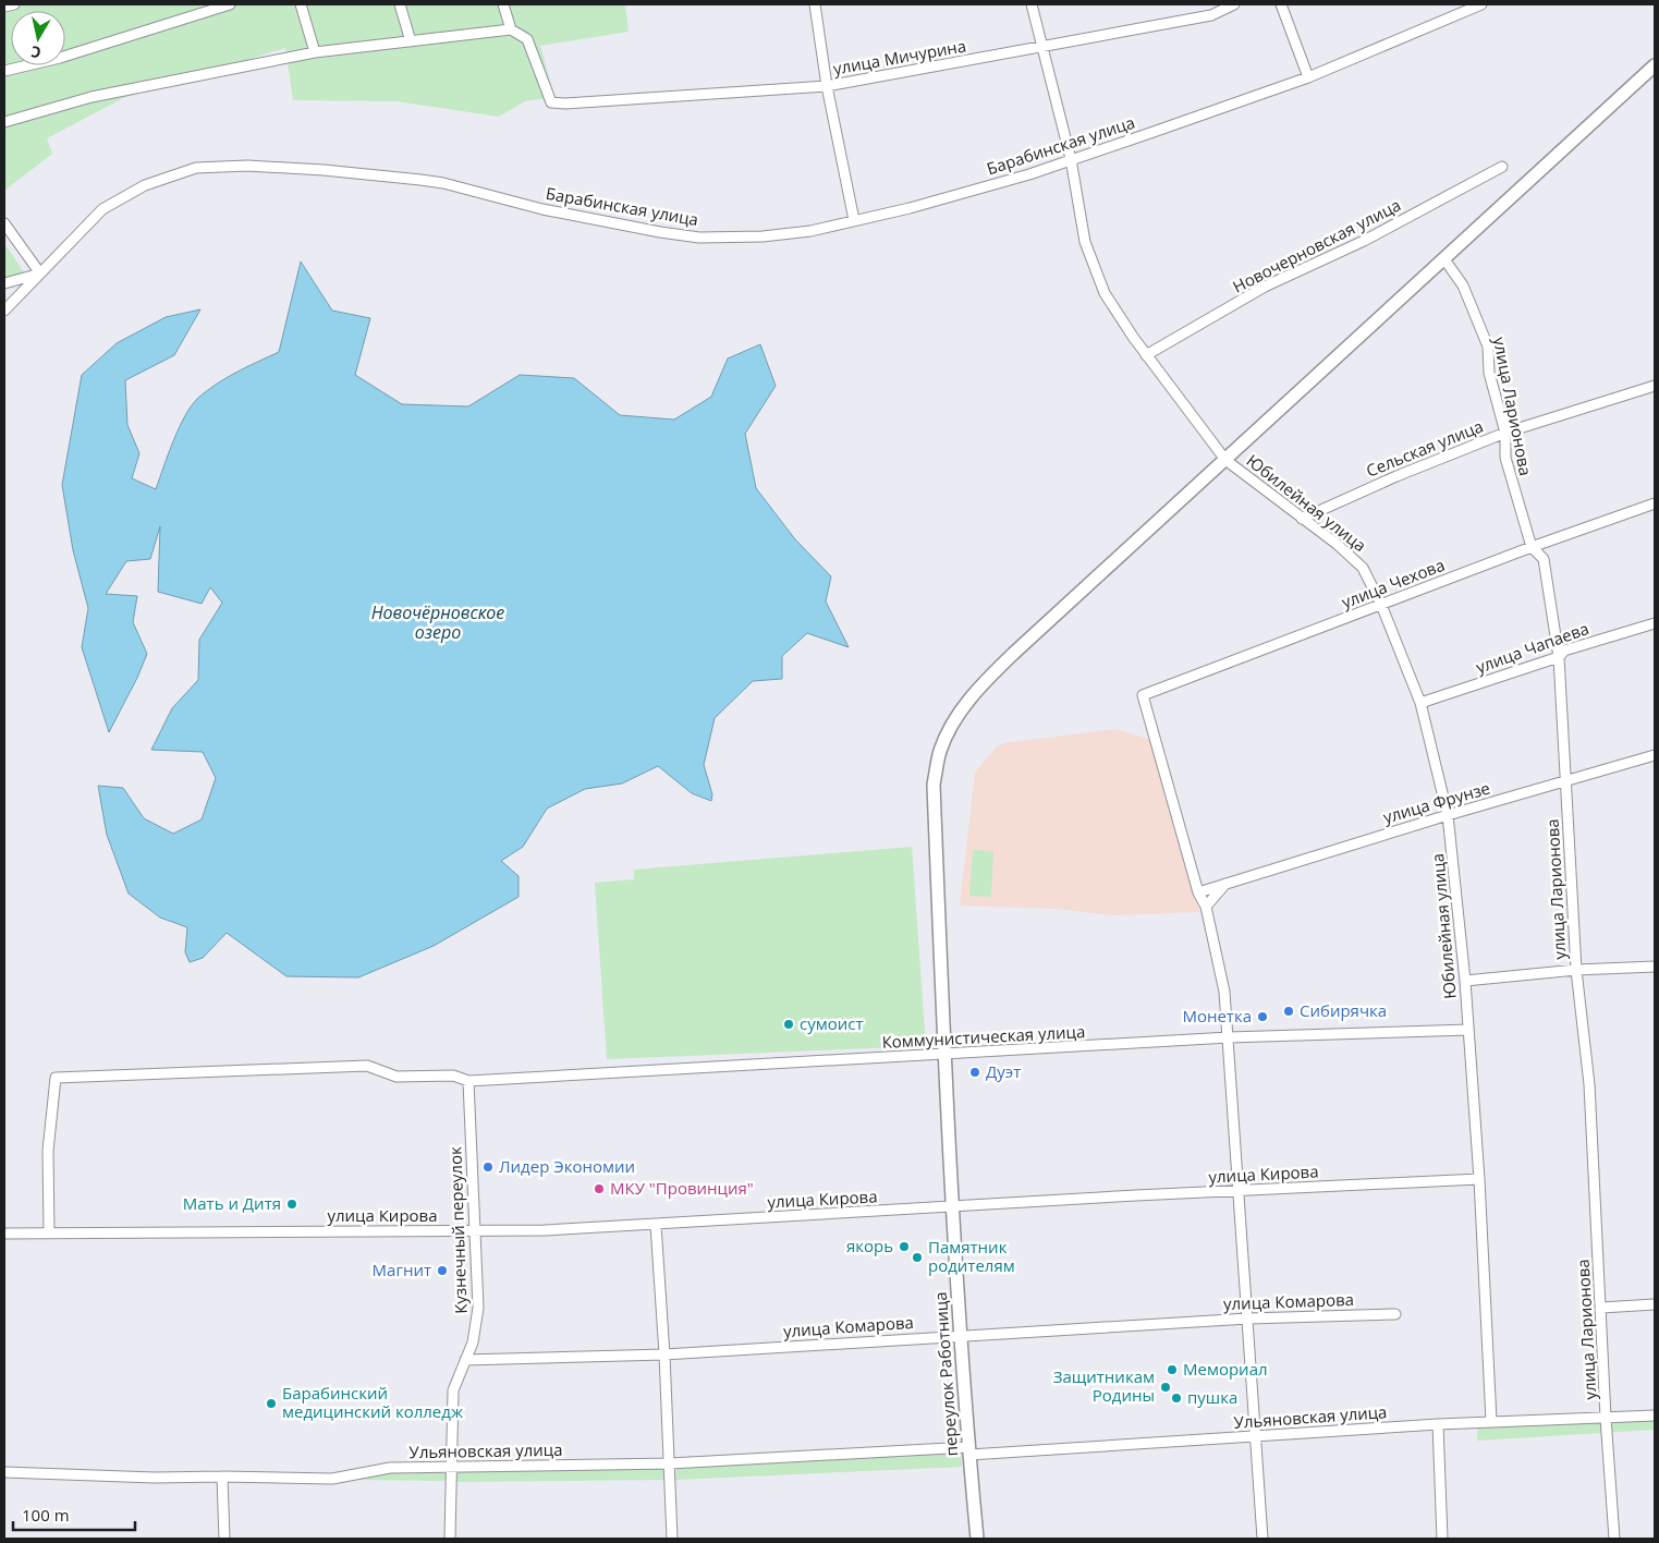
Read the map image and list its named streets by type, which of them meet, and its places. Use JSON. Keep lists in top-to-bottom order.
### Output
{
  "streets": {
    "main road": ["переулок Работница"],
    "street": [
      "улица Мичурина",
      "Барабинская улица",
      "Новочерновская улица",
      "улица Ларионова",
      "Сельская улица",
      "Юбилейная улица",
      "улица Чехова",
      "улица Чапаева",
      "улица Фрунзе",
      "Коммунистическая улица",
      "улица Кирова",
      "Кузнечный переулок",
      "улица Комарова",
      "Ульяновская улица"
    ]
  },
  "crossings": [
    ["улица Мичурина", "Юбилейная улица"],
    ["Барабинская улица", "Юбилейная улица"],
    ["Новочерновская улица", "Юбилейная улица"],
    ["улица Ларионова", "Сельская улица"],
    ["улица Ларионова", "улица Чехова"],
    ["улица Ларионова", "улица Чапаева"],
    ["улица Ларионова", "улица Фрунзе"],
    ["улица Ларионова", "переулок Работница"],
    ["улица Ларионова", "Ульяновская улица"],
    ["Сельская улица", "Юбилейная улица"],
    ["Юбилейная улица", "улица Чехова"],
    ["Юбилейная улица", "улица Чапаева"],
    ["Юбилейная улица", "улица Фрунзе"],
    ["Юбилейная улица", "Коммунистическая улица"],
    ["Юбилейная улица", "улица Кирова"],
    ["Юбилейная улица", "переулок Работница"],
    ["Юбилейная улица", "Ульяновская улица"],
    ["улица Чехова", "улица Фрунзе"],
    ["Коммунистическая улица", "улица Кирова"],
    ["Коммунистическая улица", "Кузнечный переулок"],
    ["Коммунистическая улица", "переулок Работница"],
    ["улица Кирова", "Кузнечный переулок"],
    ["улица Кирова", "переулок Работница"],
    ["Кузнечный переулок", "улица Комарова"],
    ["Кузнечный переулок", "Ульяновская улица"],
    ["улица Комарова", "переулок Работница"],
    ["переулок Работница", "Ульяновская улица"]
  ],
  "water": ["Новочёрновское озеро"],
  "places": [
    "Сибирячка",
    "Монетка",
    "сумоист",
    "Дуэт",
    "Лидер Экономии",
    "МКУ \"Провинция\"",
    "Мать и Дитя",
    "якорь",
    "Памятник родителям",
    "Магнит",
    "Мемориал",
    "Защитникам Родины",
    "пушка",
    "Барабинский медицинский колледж"
  ],
  "scale_bar": "100 m",
  "north": "bottom"
}
